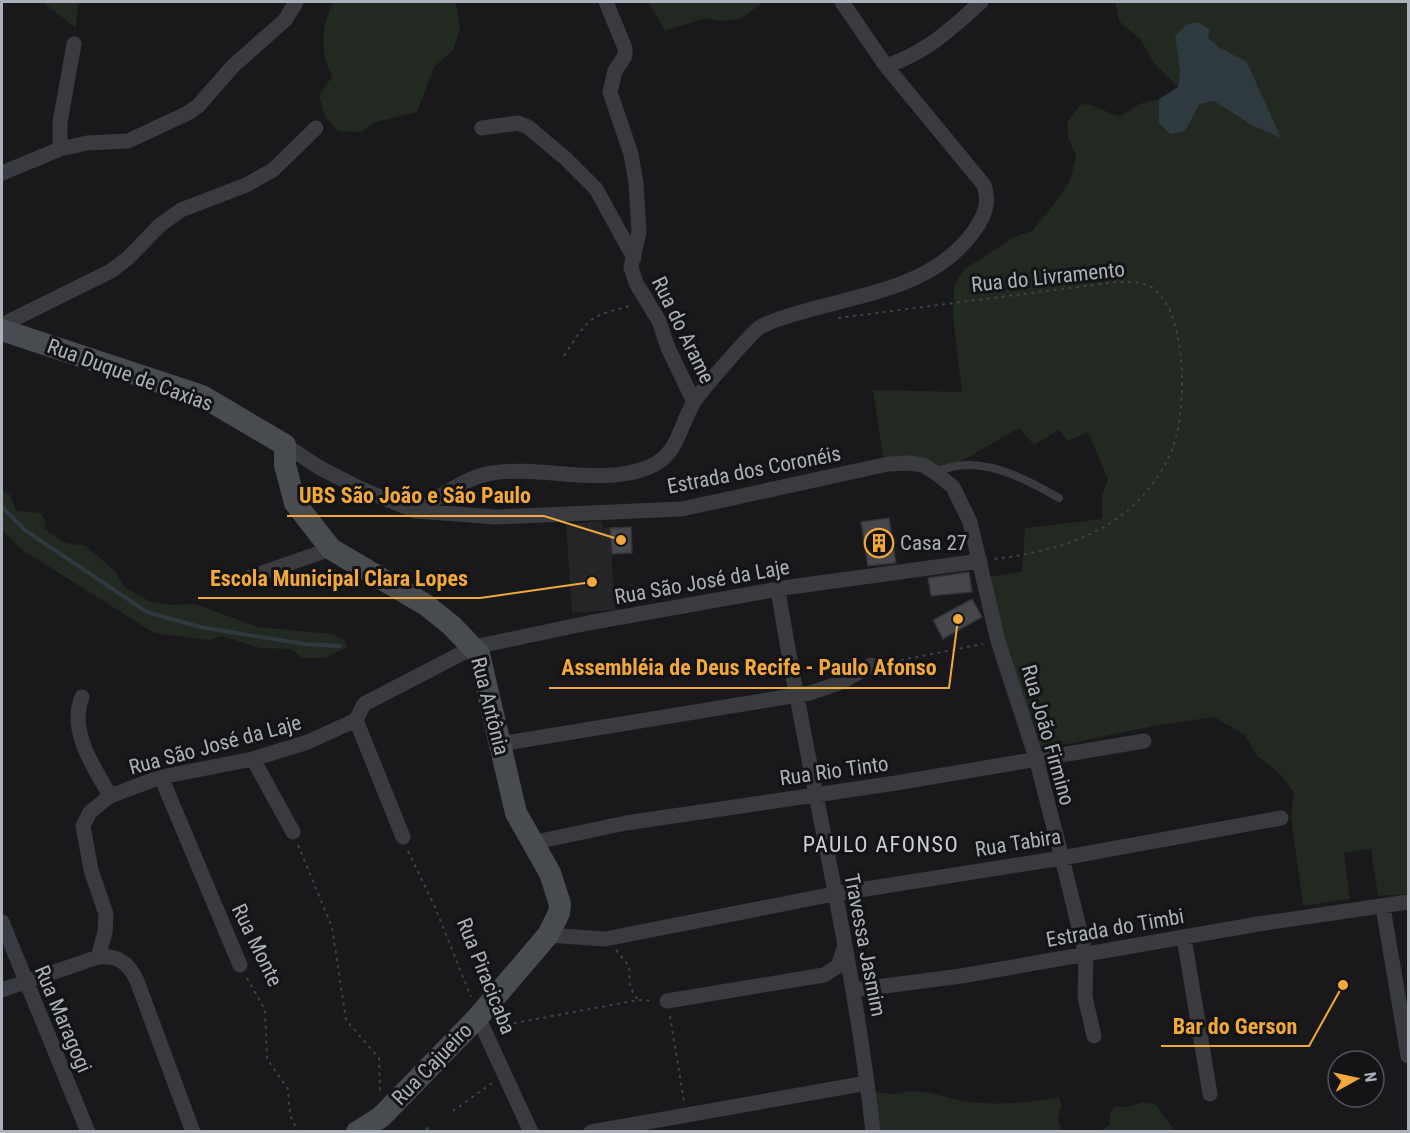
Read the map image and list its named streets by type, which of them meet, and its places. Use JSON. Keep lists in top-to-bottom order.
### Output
{
  "streets": {
    "street": [
      "Rua do Arame",
      "Rua Duque de Caxias",
      "Estrada dos Coronéis",
      "Rua São José da Laje",
      "Rua Antônia",
      "Rua João Firmino",
      "Rua Rio Tinto",
      "Rua Tabira",
      "Estrada do Timbi",
      "Rua Monte",
      "Travessa Jasmim",
      "Rua Piracicaba",
      "Rua Maragogi",
      "Rua Cajueiro"
    ],
    "path": ["Rua do Livramento"]
  },
  "crossings": [
    ["Rua do Livramento", "Rua São José da Laje"],
    ["Rua do Livramento", "Rua João Firmino"],
    ["Rua Duque de Caxias", "Estrada dos Coronéis"],
    ["Rua Duque de Caxias", "Rua Antônia"],
    ["Estrada dos Coronéis", "Rua Antônia"],
    ["Estrada dos Coronéis", "Rua João Firmino"],
    ["Rua São José da Laje", "Rua Antônia"],
    ["Rua São José da Laje", "Rua João Firmino"],
    ["Rua São José da Laje", "Rua Monte"],
    ["Rua São José da Laje", "Travessa Jasmim"],
    ["Rua Antônia", "Rua Rio Tinto"],
    ["Rua Antônia", "Rua Tabira"],
    ["Rua Antônia", "Rua Piracicaba"],
    ["Rua Antônia", "Rua Cajueiro"],
    ["Rua João Firmino", "Rua Rio Tinto"],
    ["Rua João Firmino", "Rua Tabira"],
    ["Rua João Firmino", "Estrada do Timbi"],
    ["Rua Rio Tinto", "Travessa Jasmim"],
    ["Rua Tabira", "Travessa Jasmim"],
    ["Estrada do Timbi", "Travessa Jasmim"],
    ["Rua Piracicaba", "Rua Cajueiro"]
  ],
  "districts": ["PAULO AFONSO"],
  "places": {
    "other": [
      "UBS São João e São Paulo",
      "Escola Municipal Clara Lopes",
      "Assembléia de Deus Recife - Paulo Afonso",
      "Bar do Gerson"
    ],
    "building": ["Casa 27"]
  },
  "north": "right"
}
